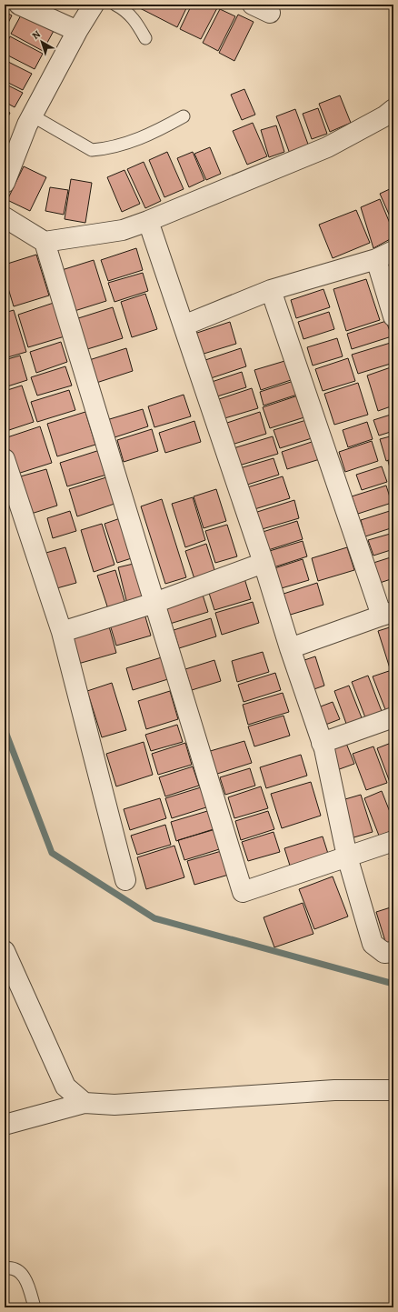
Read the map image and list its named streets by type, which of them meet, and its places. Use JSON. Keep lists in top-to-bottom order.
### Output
{
  "north": "top left"
}
